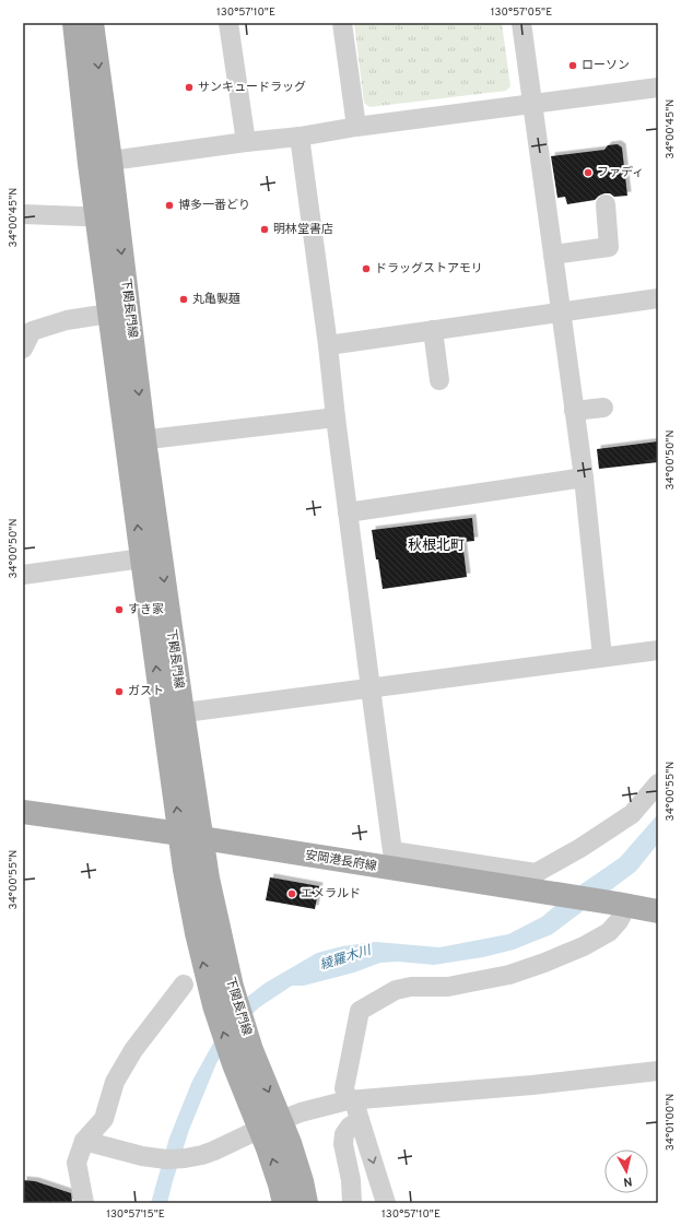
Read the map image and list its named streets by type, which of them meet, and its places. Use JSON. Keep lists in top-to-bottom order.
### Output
{
  "streets": {
    "main road": ["下関長門線", "安岡港長府線"]
  },
  "crossings": [
    ["下関長門線", "安岡港長府線"]
  ],
  "districts": ["秋根北町"],
  "water": ["綾羅木川"],
  "places": [
    "ローソン",
    "サンキュードラッグ",
    "ファディ",
    "博多一番どり",
    "明林堂書店",
    "ドラッグストアモリ",
    "丸亀製麺",
    "すき家",
    "ガスト",
    "エメラルド"
  ],
  "north": "bottom",
  "coordinates": [
    "130°57'10\"E",
    "130°57'05\"E",
    "34°00'45\"N",
    "34°00'50\"N",
    "34°00'55\"N",
    "34°01'00\"N",
    "130°57'15\"E"
  ]
}
